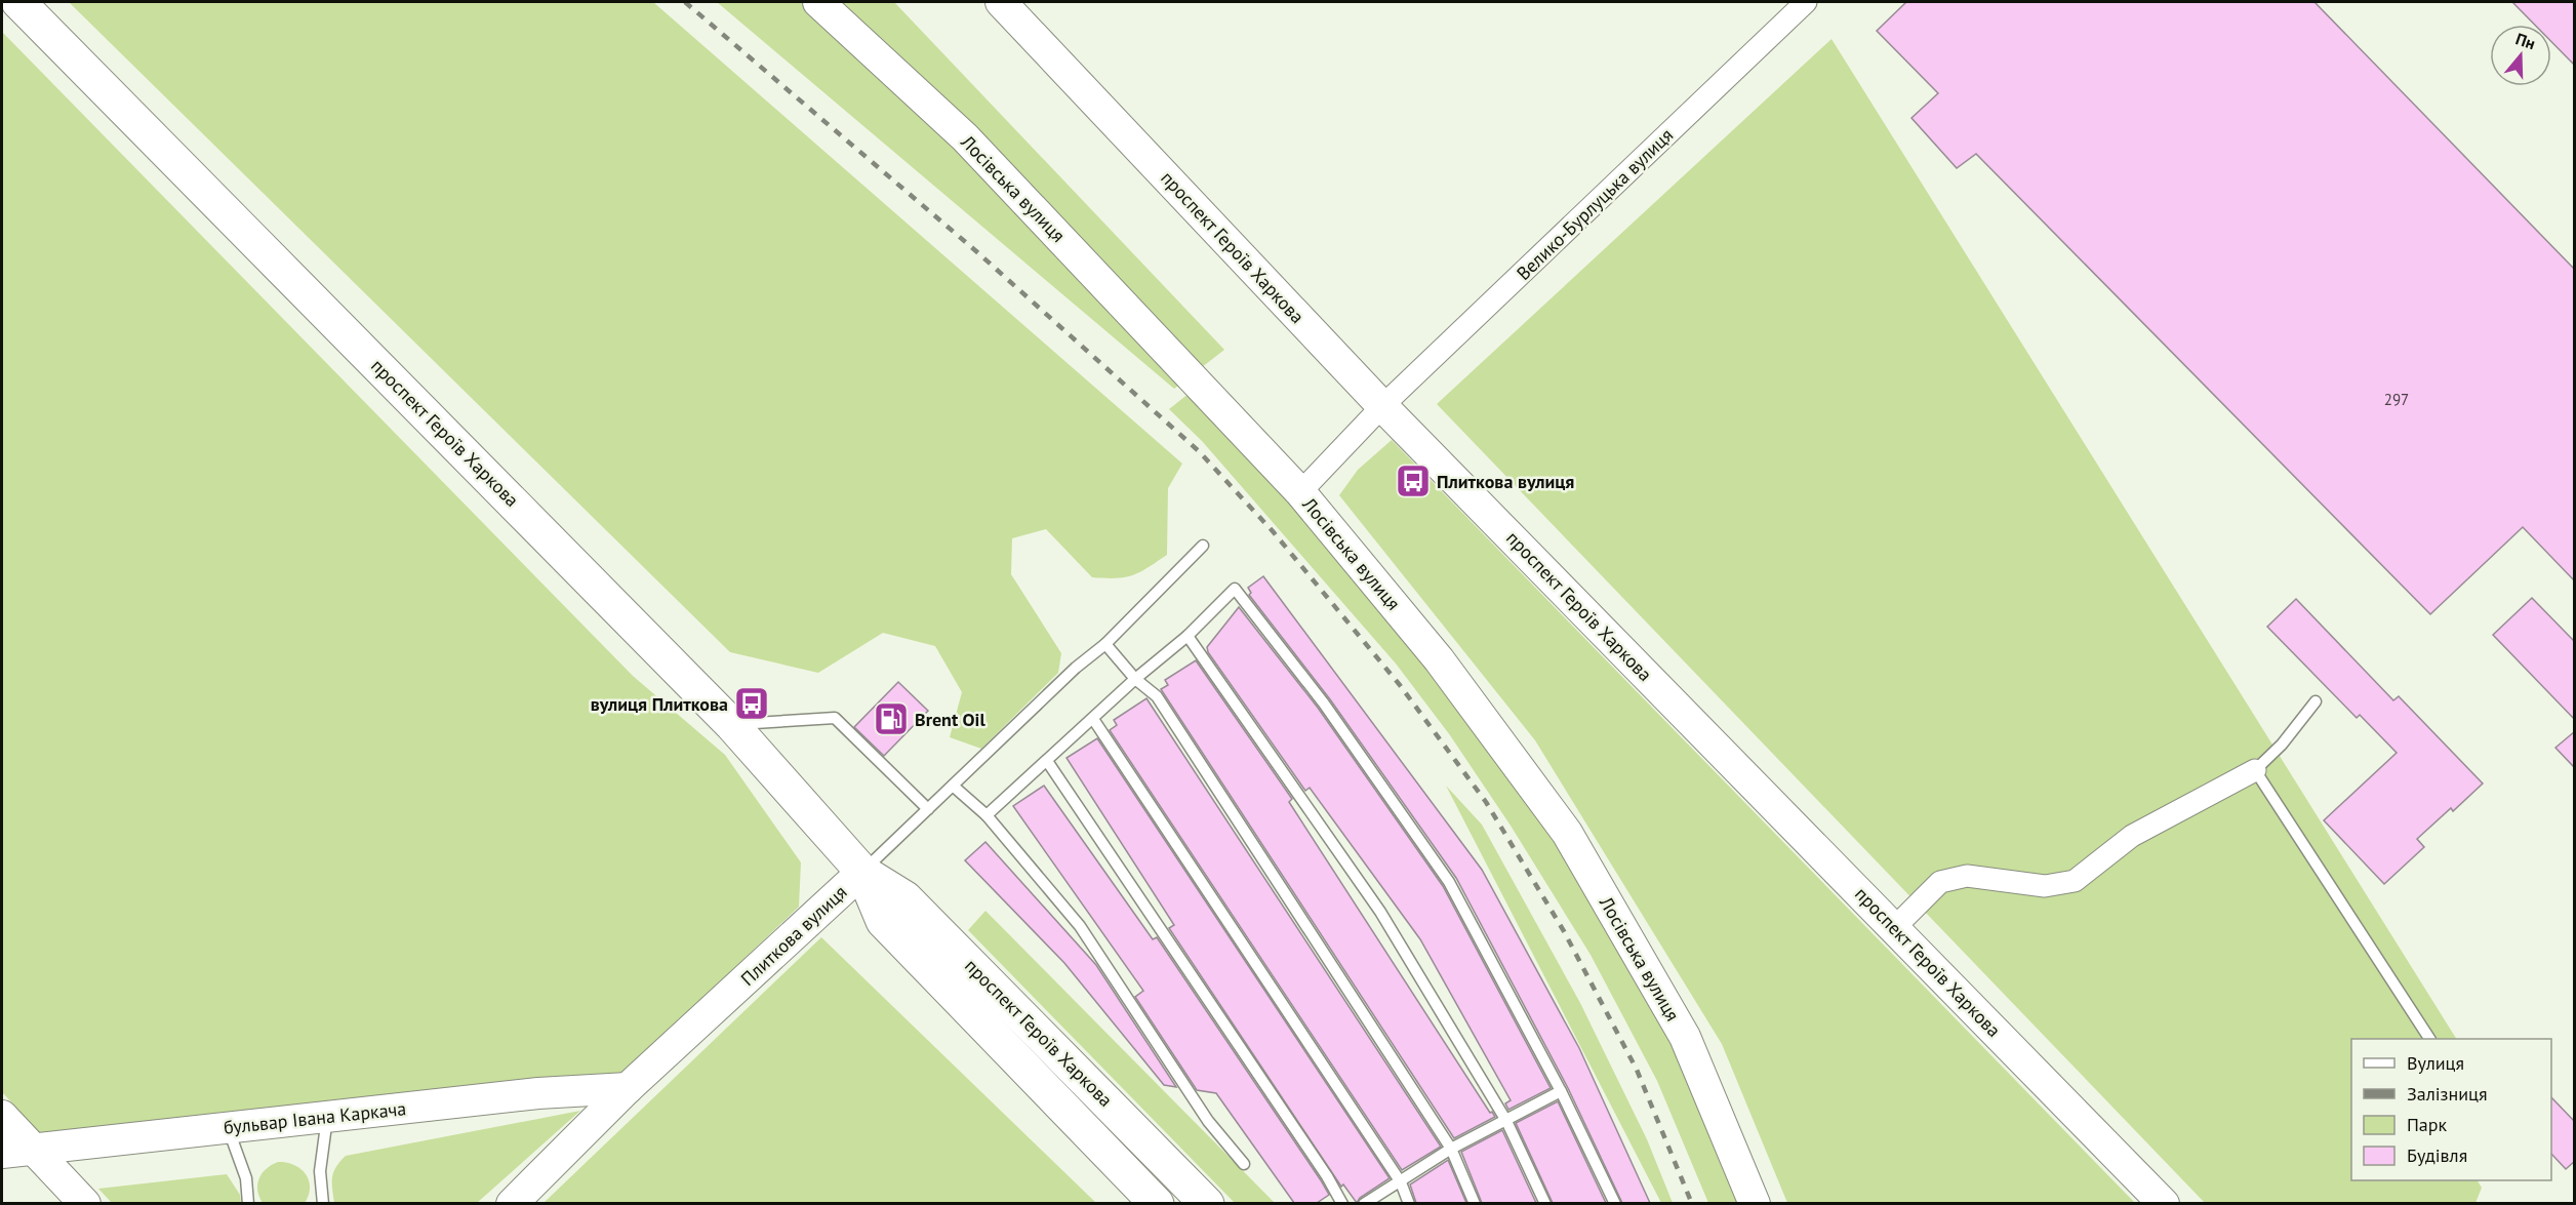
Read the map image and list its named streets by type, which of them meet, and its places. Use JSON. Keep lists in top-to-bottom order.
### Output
{
  "streets": {
    "main road": ["проспект Героїв Харкова"],
    "street": [
      "Лосівська вулиця",
      "Велико-Бурлуцька вулиця",
      "Плиткова вулиця",
      "бульвар Івана Каркача"
    ]
  },
  "crossings": [
    ["Велико-Бурлуцька вулиця", "проспект Героїв Харкова"],
    ["проспект Героїв Харкова", "Плиткова вулиця"],
    ["Плиткова вулиця", "бульвар Івана Каркача"]
  ],
  "places": {
    "bus stop": ["Плиткова вулиця", "вулиця Плиткова"],
    "fuel station": ["Brent Oil"]
  },
  "house_numbers": ["297"],
  "legend": [
    "Вулиця",
    "Залізниця",
    "Парк",
    "Будівля"
  ],
  "north": "top"
}
